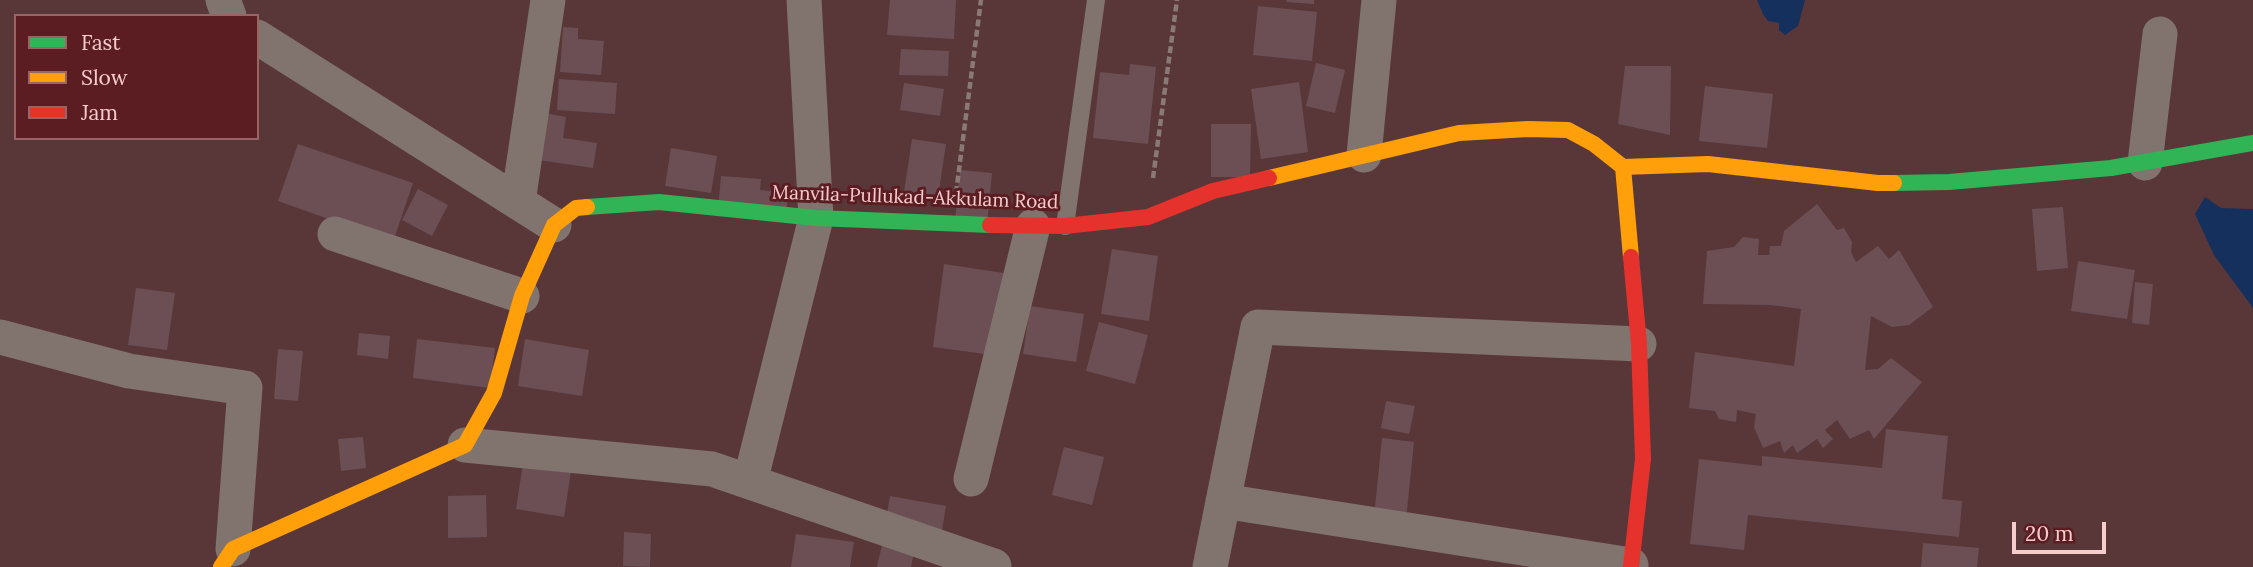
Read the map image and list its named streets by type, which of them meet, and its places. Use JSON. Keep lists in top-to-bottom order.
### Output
{
  "streets": {
    "street": ["Manvila-Pullukad-Akkulam Road"]
  },
  "legend": ["Fast", "Slow", "Jam"],
  "scale_bar": "20 m"
}
